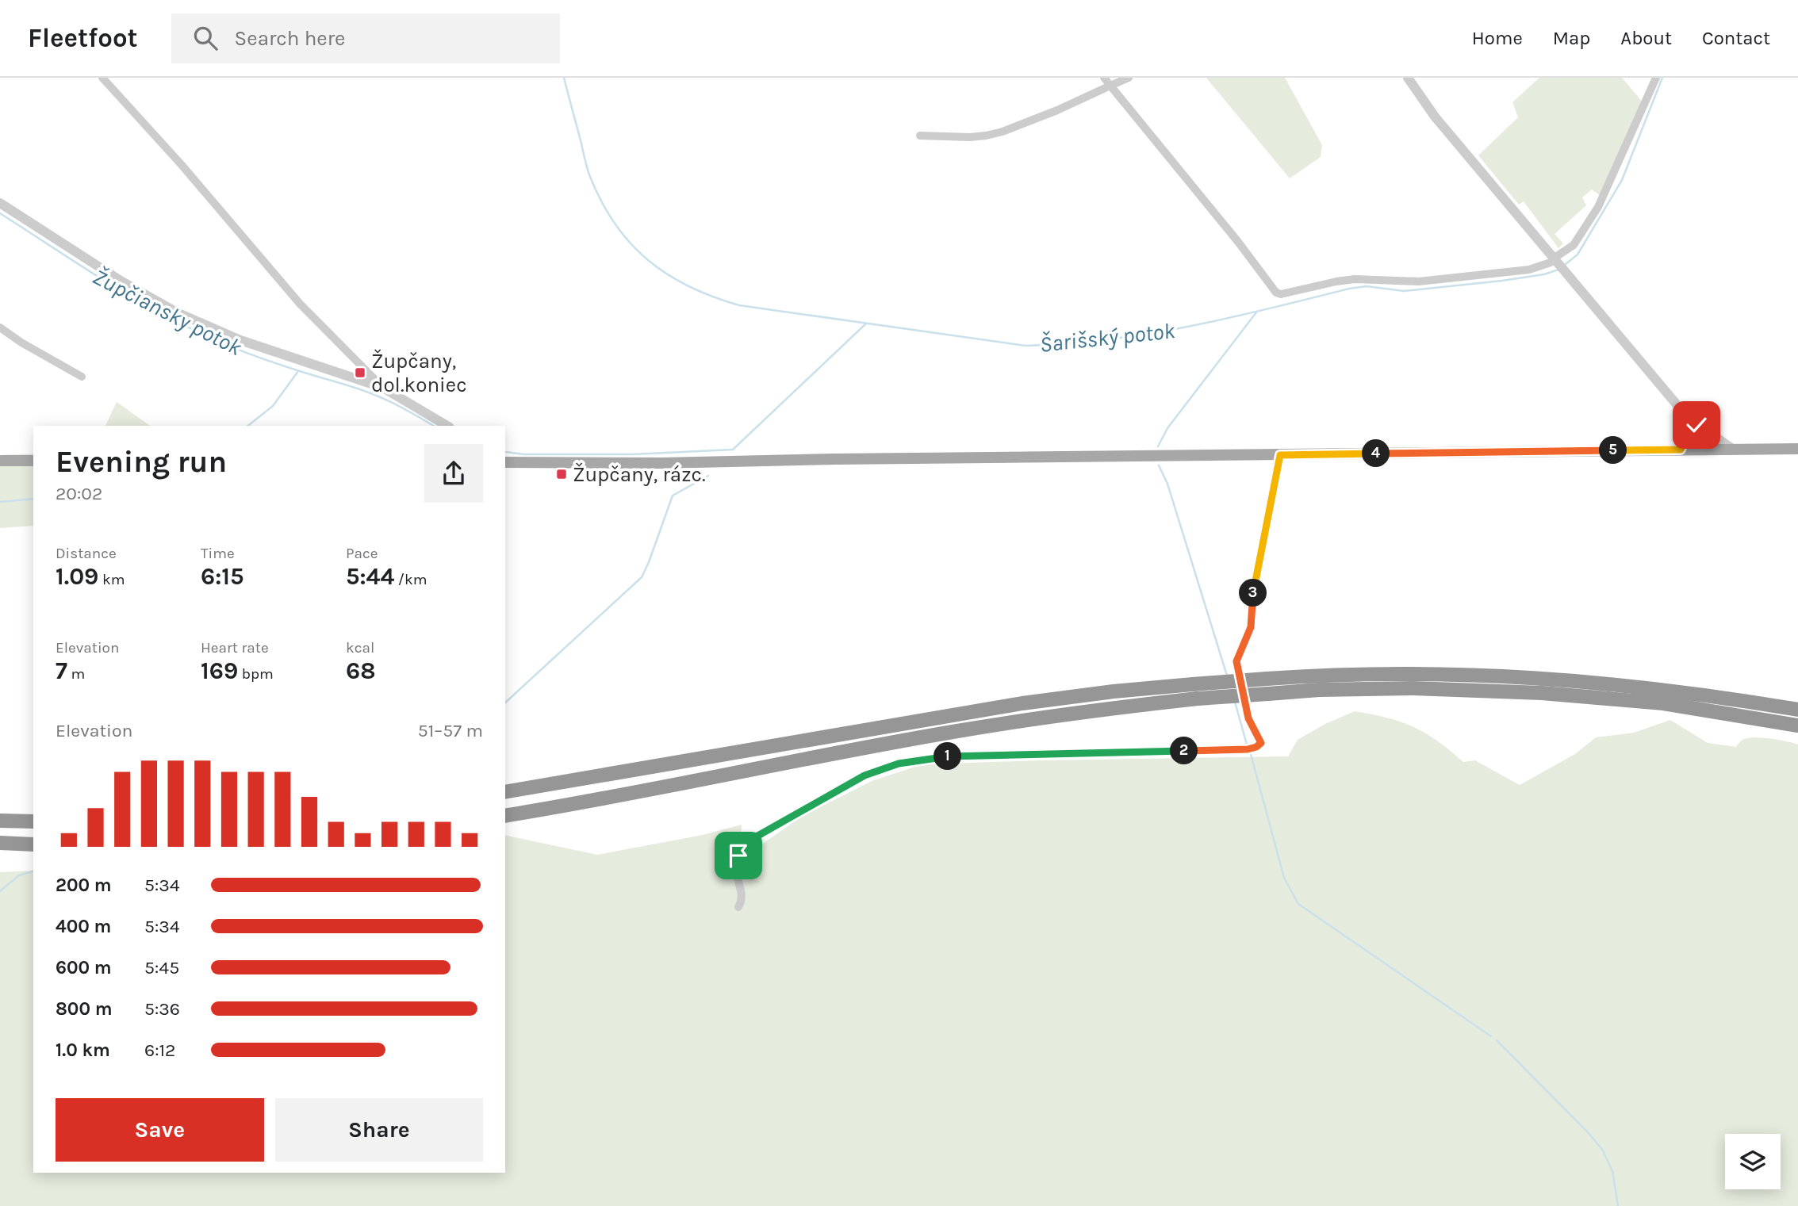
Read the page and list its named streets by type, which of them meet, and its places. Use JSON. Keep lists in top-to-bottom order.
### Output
{
  "water": ["Župčiansky potok", "Šarišský potok"],
  "places": {
    "transit": ["Župčany, dol.koniec", "Župčany, rázc."]
  },
  "page": {
    "header": "Fleetfoot",
    "search": "Search here",
    "nav": [
      "Home",
      "Map",
      "About",
      "Contact"
    ],
    "heading": ["Evening run", "20:02"],
    "pins": [
      "5",
      "4",
      "3",
      "2",
      "1"
    ],
    "stats": [
      ["Distance", "1.09 km"],
      ["Time", "6:15"],
      ["Pace", "5:44 /km"],
      ["Elevation", "7 m"],
      ["Heart rate", "169 bpm"],
      ["kcal", "68"]
    ],
    "chart": ["Elevation", "51–57 m"],
    "list": [
      {
        "name": "200 m",
        "note": "5:34"
      },
      {
        "name": "400 m",
        "note": "5:34"
      },
      {
        "name": "600 m",
        "note": "5:45"
      },
      {
        "name": "800 m",
        "note": "5:36"
      },
      {
        "name": "1.0 km",
        "note": "6:12"
      }
    ],
    "buttons": ["Save", "Share"]
  }
}
